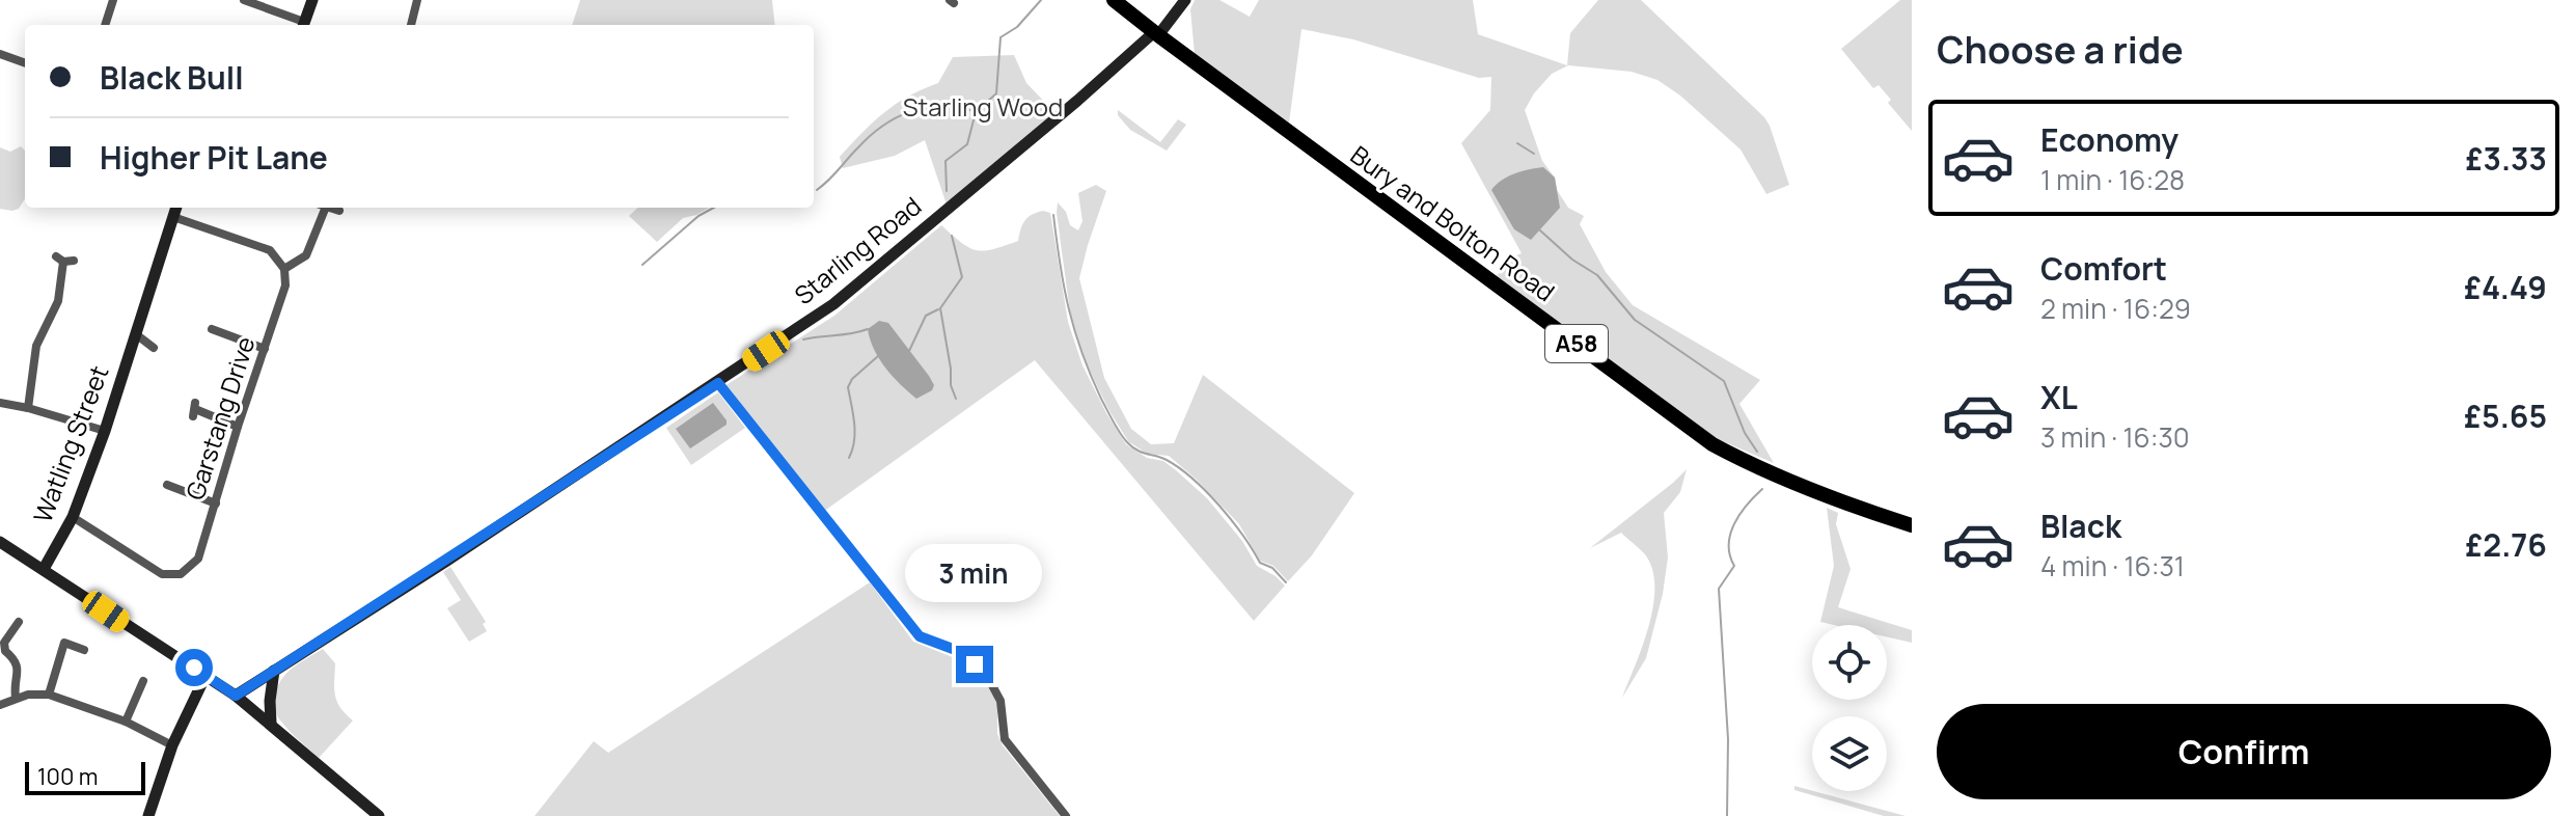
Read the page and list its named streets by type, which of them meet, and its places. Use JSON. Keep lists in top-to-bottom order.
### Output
{
  "streets": {
    "highway": ["Bury and Bolton Road", "A58"],
    "main road": ["Starling Road", "Watling Street"],
    "street": ["Garstang Drive"]
  },
  "crossings": [
    ["Bury and Bolton Road", "Starling Road"],
    ["Garstang Drive", "Watling Street"]
  ],
  "parks": ["Starling Wood"],
  "scale_bar": "100 m",
  "page": {
    "heading": "Choose a ride",
    "banner": ["Black Bull", "Higher Pit Lane"],
    "list": [
      {
        "name": "Economy",
        "note": "1 min · 16:28",
        "value": "£3.33"
      },
      {
        "name": "Comfort",
        "note": "2 min · 16:29",
        "value": "£4.49"
      },
      {
        "name": "XL",
        "note": "3 min · 16:30",
        "value": "£5.65"
      },
      {
        "name": "Black",
        "note": "4 min · 16:31",
        "value": "£2.76"
      }
    ],
    "bubble": "3 min",
    "buttons": "Confirm",
    "scale": "100 m"
  }
}
